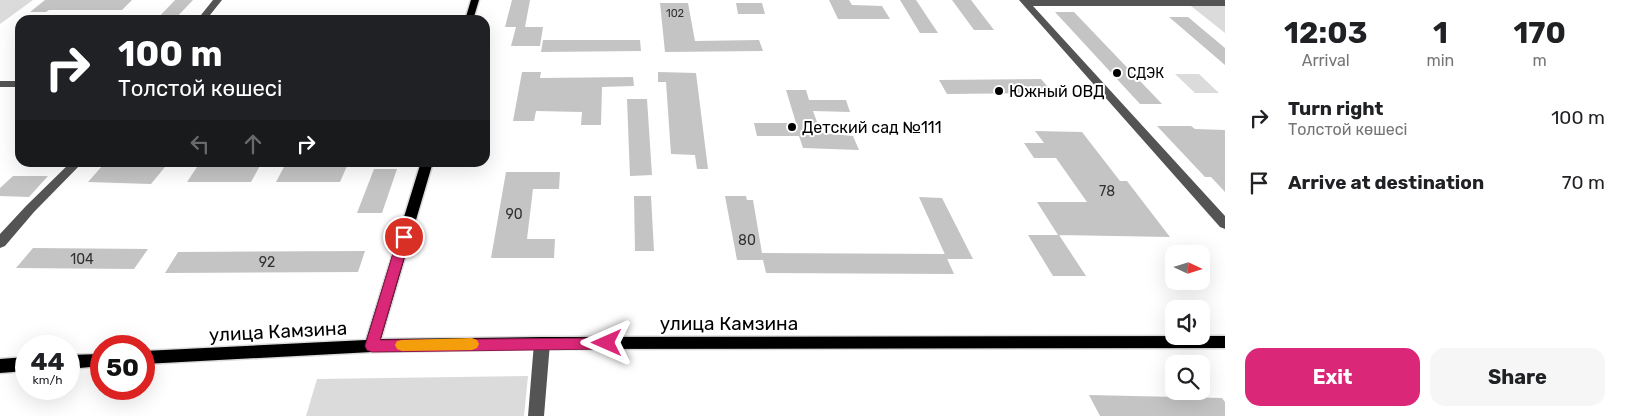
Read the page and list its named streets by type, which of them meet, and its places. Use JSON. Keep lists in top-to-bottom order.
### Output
{
  "streets": {
    "main road": ["улица Камзина"]
  },
  "places": ["СДЭК", "Южный ОВД", "Детский сад №111"],
  "house_numbers": [
    "102",
    "78",
    "90",
    "80",
    "104",
    "92"
  ],
  "north": "right",
  "page": {
    "eta": [
      "12:03",
      "Arrival",
      "1",
      "min",
      "170",
      "m"
    ],
    "turn": ["100 m", "Толстой көшесі"],
    "list": [
      {
        "name": "Turn right",
        "note": "Толстой көшесі",
        "value": "100 m"
      },
      {
        "name": "Arrive at destination",
        "value": "70 m"
      }
    ],
    "speed": "44 km/h",
    "limit": "50",
    "buttons": ["Exit", "Share"]
  }
}
